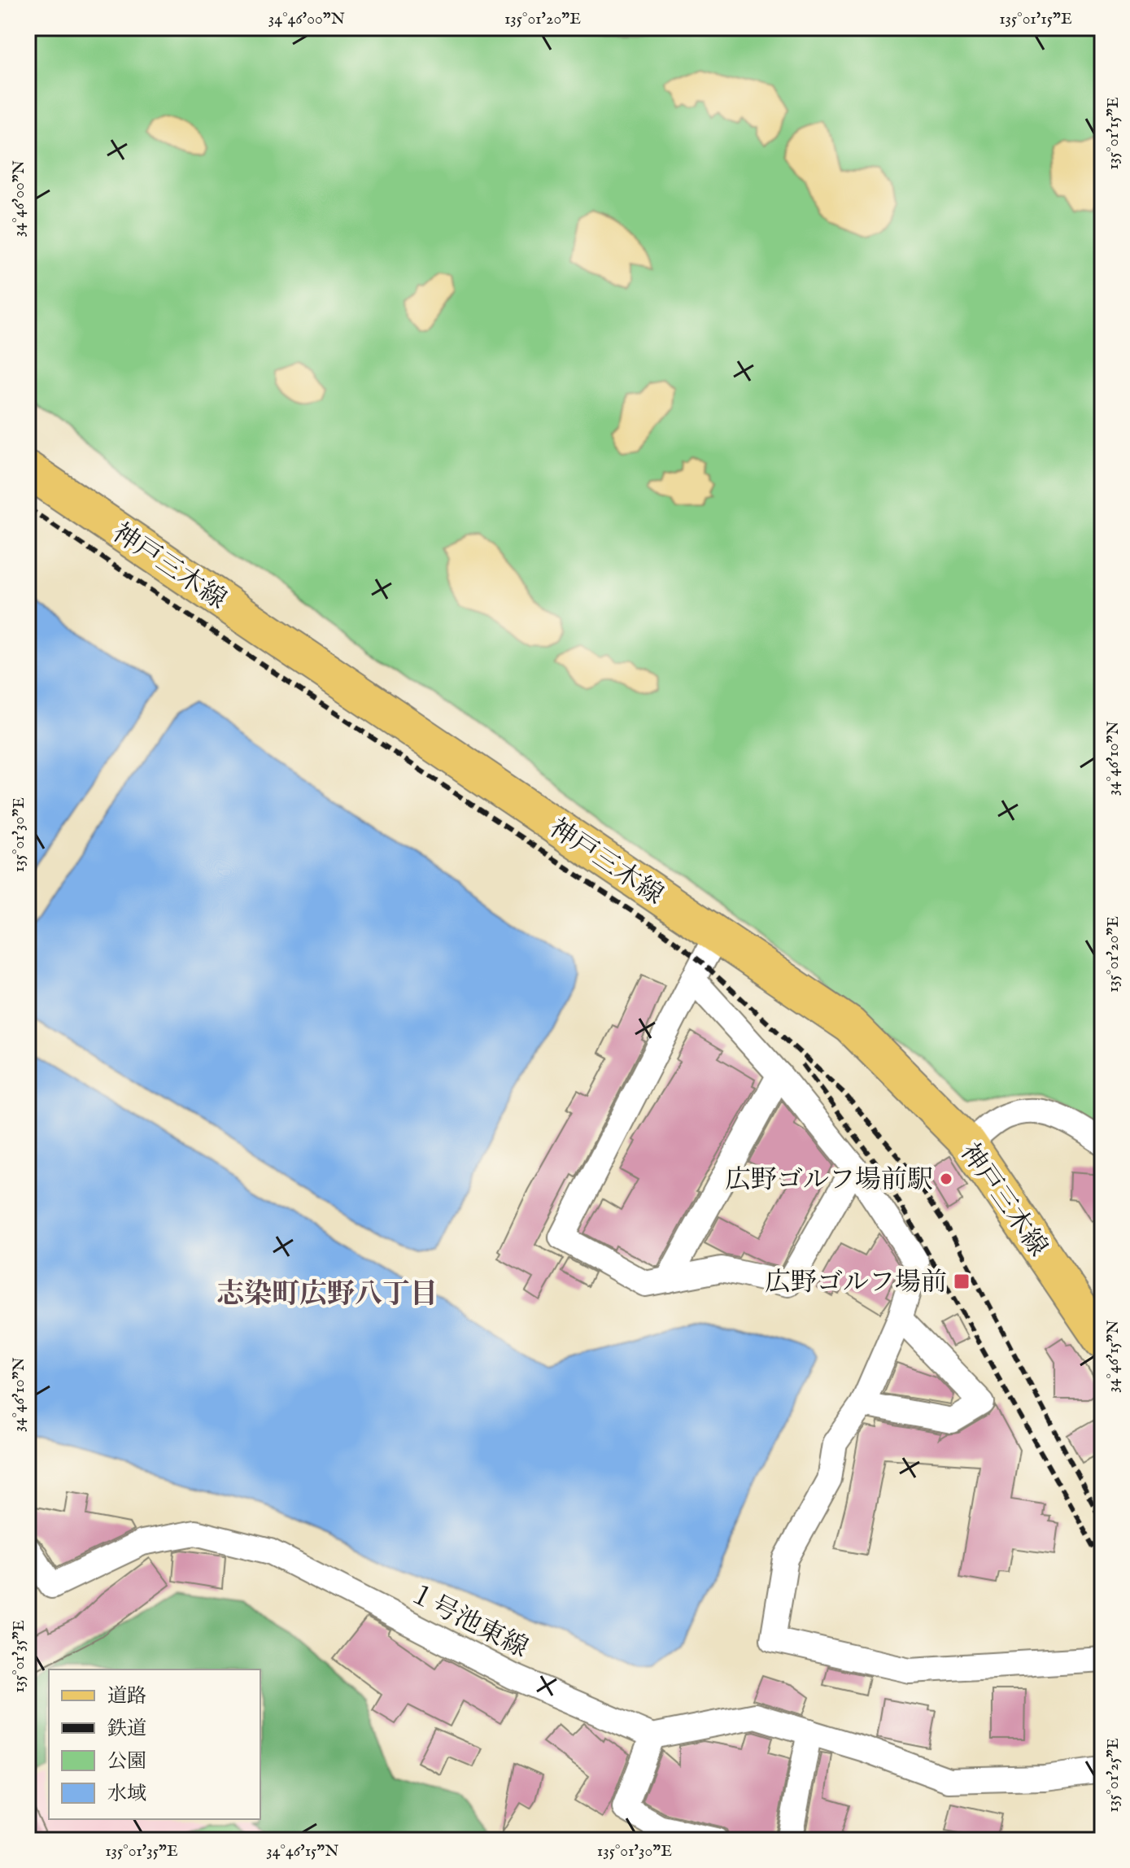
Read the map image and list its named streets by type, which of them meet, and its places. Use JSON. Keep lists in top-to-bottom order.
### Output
{
  "streets": {
    "main road": ["神戸三木線"],
    "street": ["１号池東線"]
  },
  "districts": ["志染町広野八丁目"],
  "places": {
    "other": ["広野ゴルフ場前駅"],
    "transit": ["広野ゴルフ場前"]
  },
  "legend": [
    "道路",
    "鉄道",
    "公園",
    "水域"
  ],
  "coordinates": [
    "34°46'00\"N",
    "135°01'20\"E",
    "135°01'15\"E",
    "34°46'10\"N",
    "135°01'30\"E",
    "34°46'15\"N",
    "135°01'35\"E",
    "135°01'25\"E"
  ]
}
